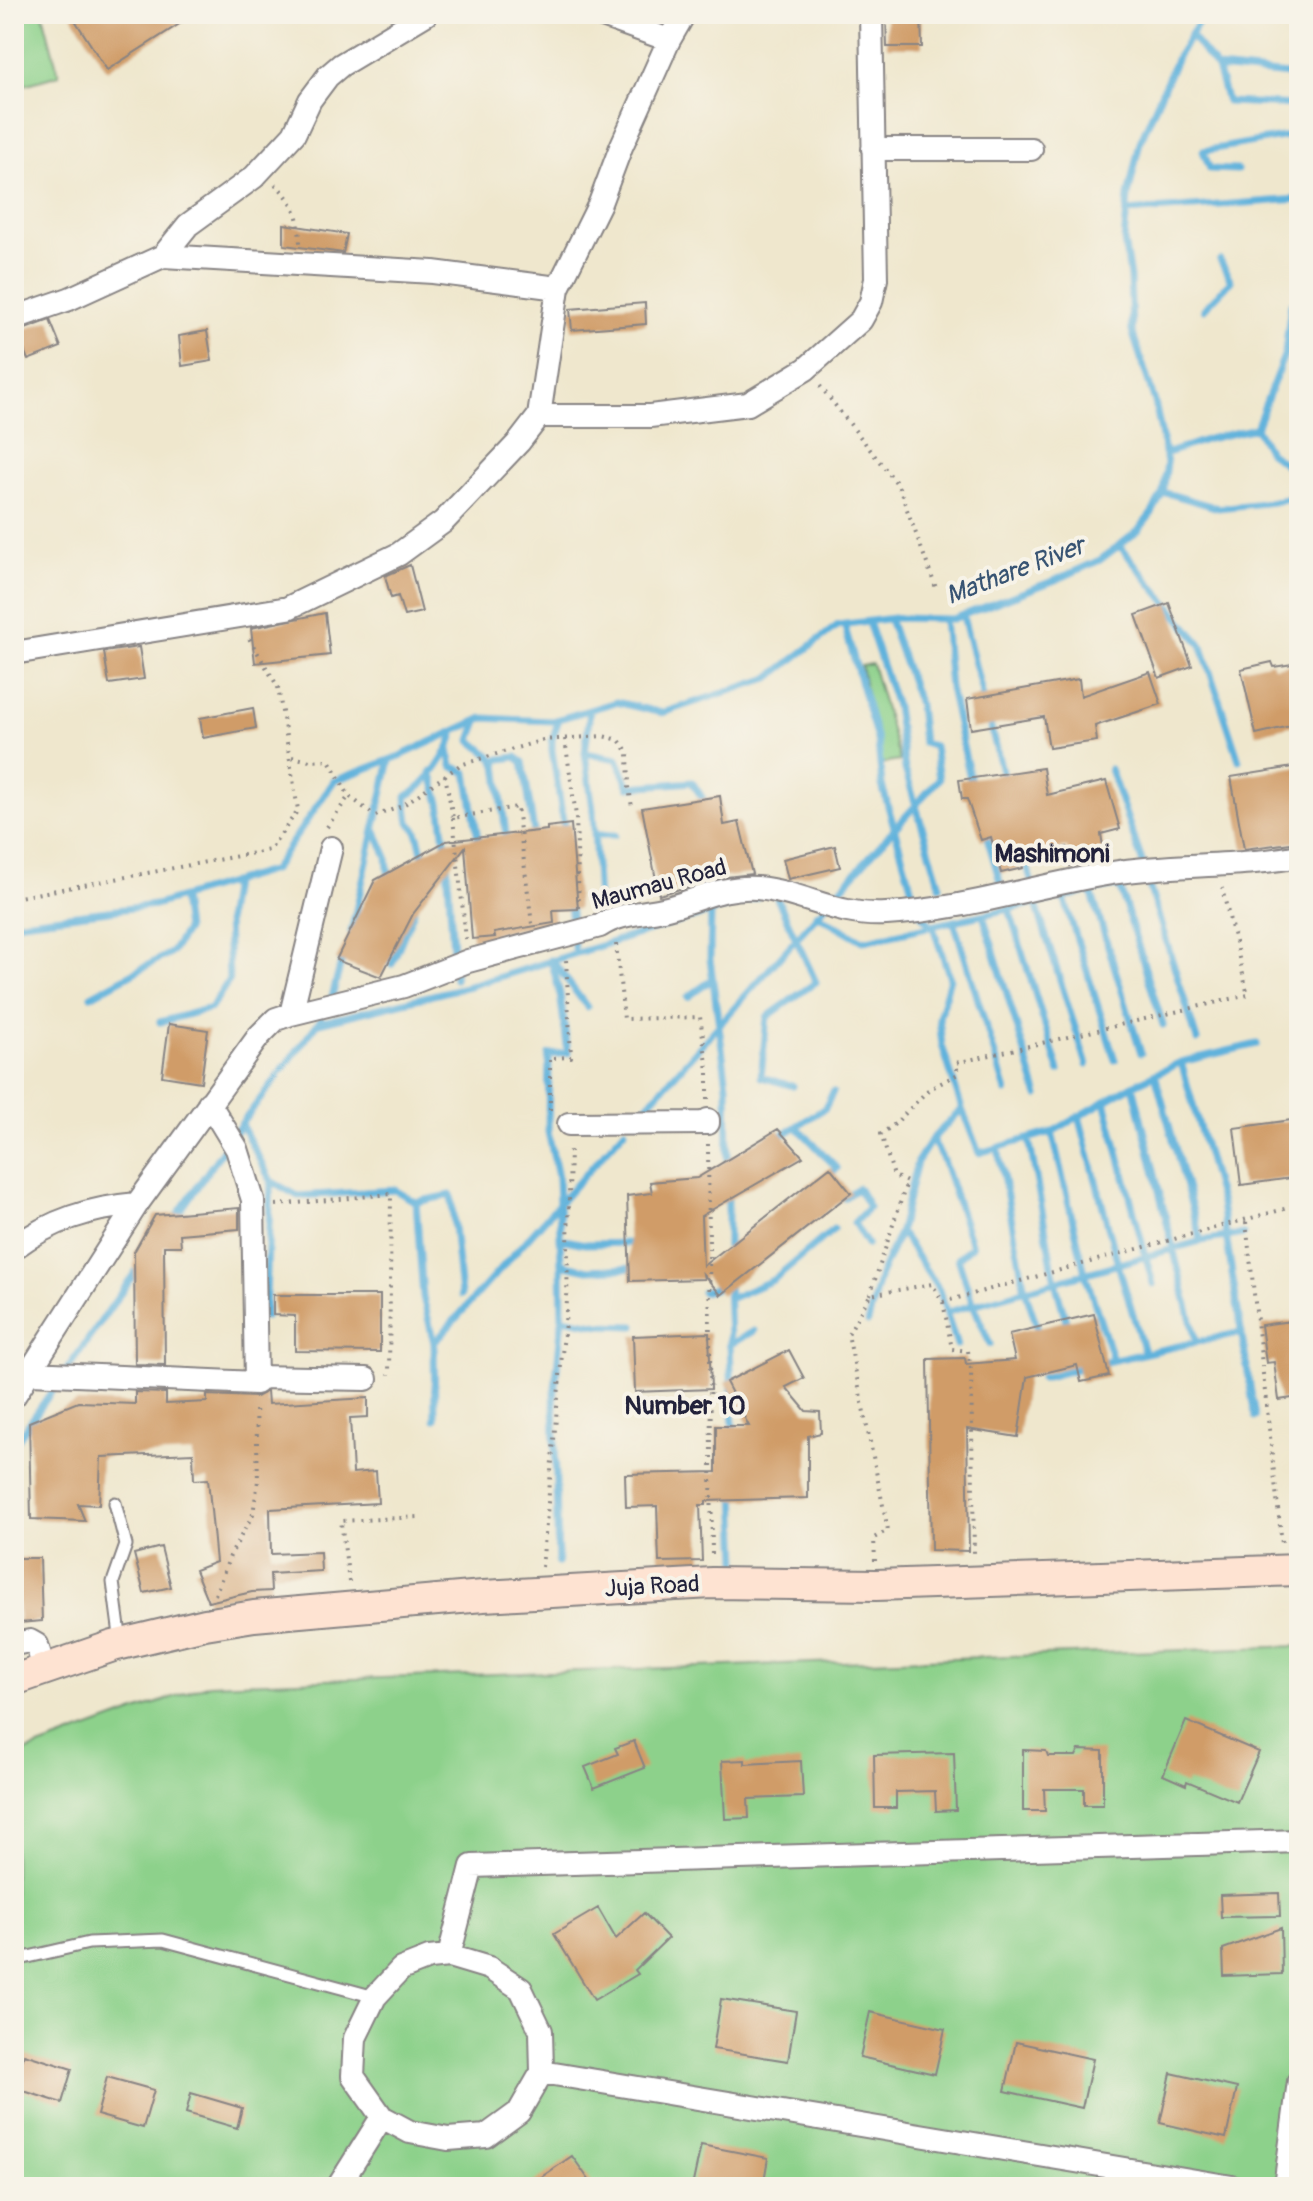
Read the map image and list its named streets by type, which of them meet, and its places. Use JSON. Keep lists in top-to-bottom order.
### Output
{
  "streets": {
    "main road": ["Juja Road"],
    "street": ["Maumau Road"]
  },
  "districts": ["Mashimoni", "Number 10"],
  "water": ["Mathare River"]
}
